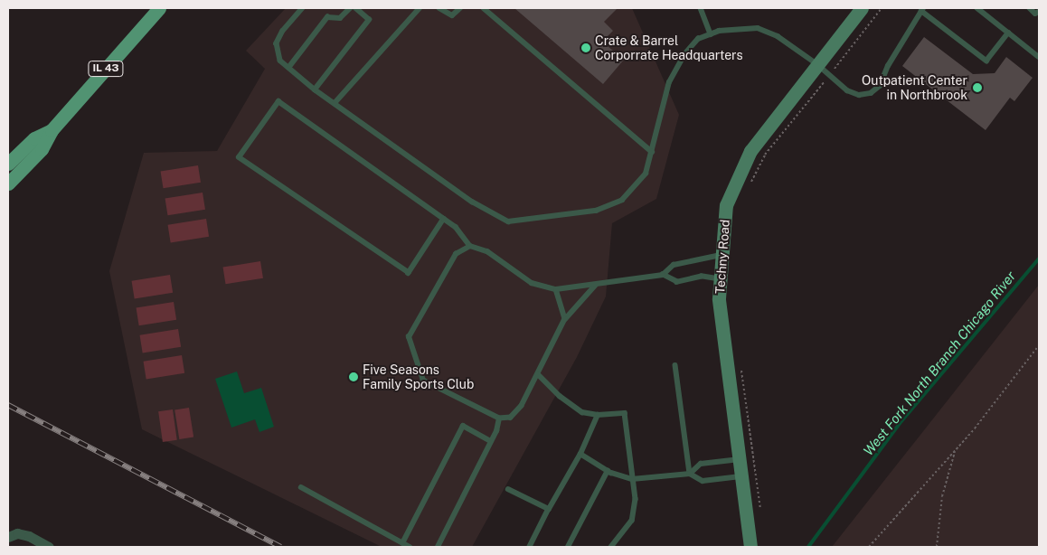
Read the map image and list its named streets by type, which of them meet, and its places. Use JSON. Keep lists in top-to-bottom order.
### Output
{
  "streets": {
    "main road": ["IL 43", "Techny Road"]
  },
  "water": ["West Fork North Branch Chicago River"],
  "places": ["Crate & Barrel Corporrate Headquarters", "Outpatient Center in Northbrook", "Five Seasons Family Sports Club"]
}
